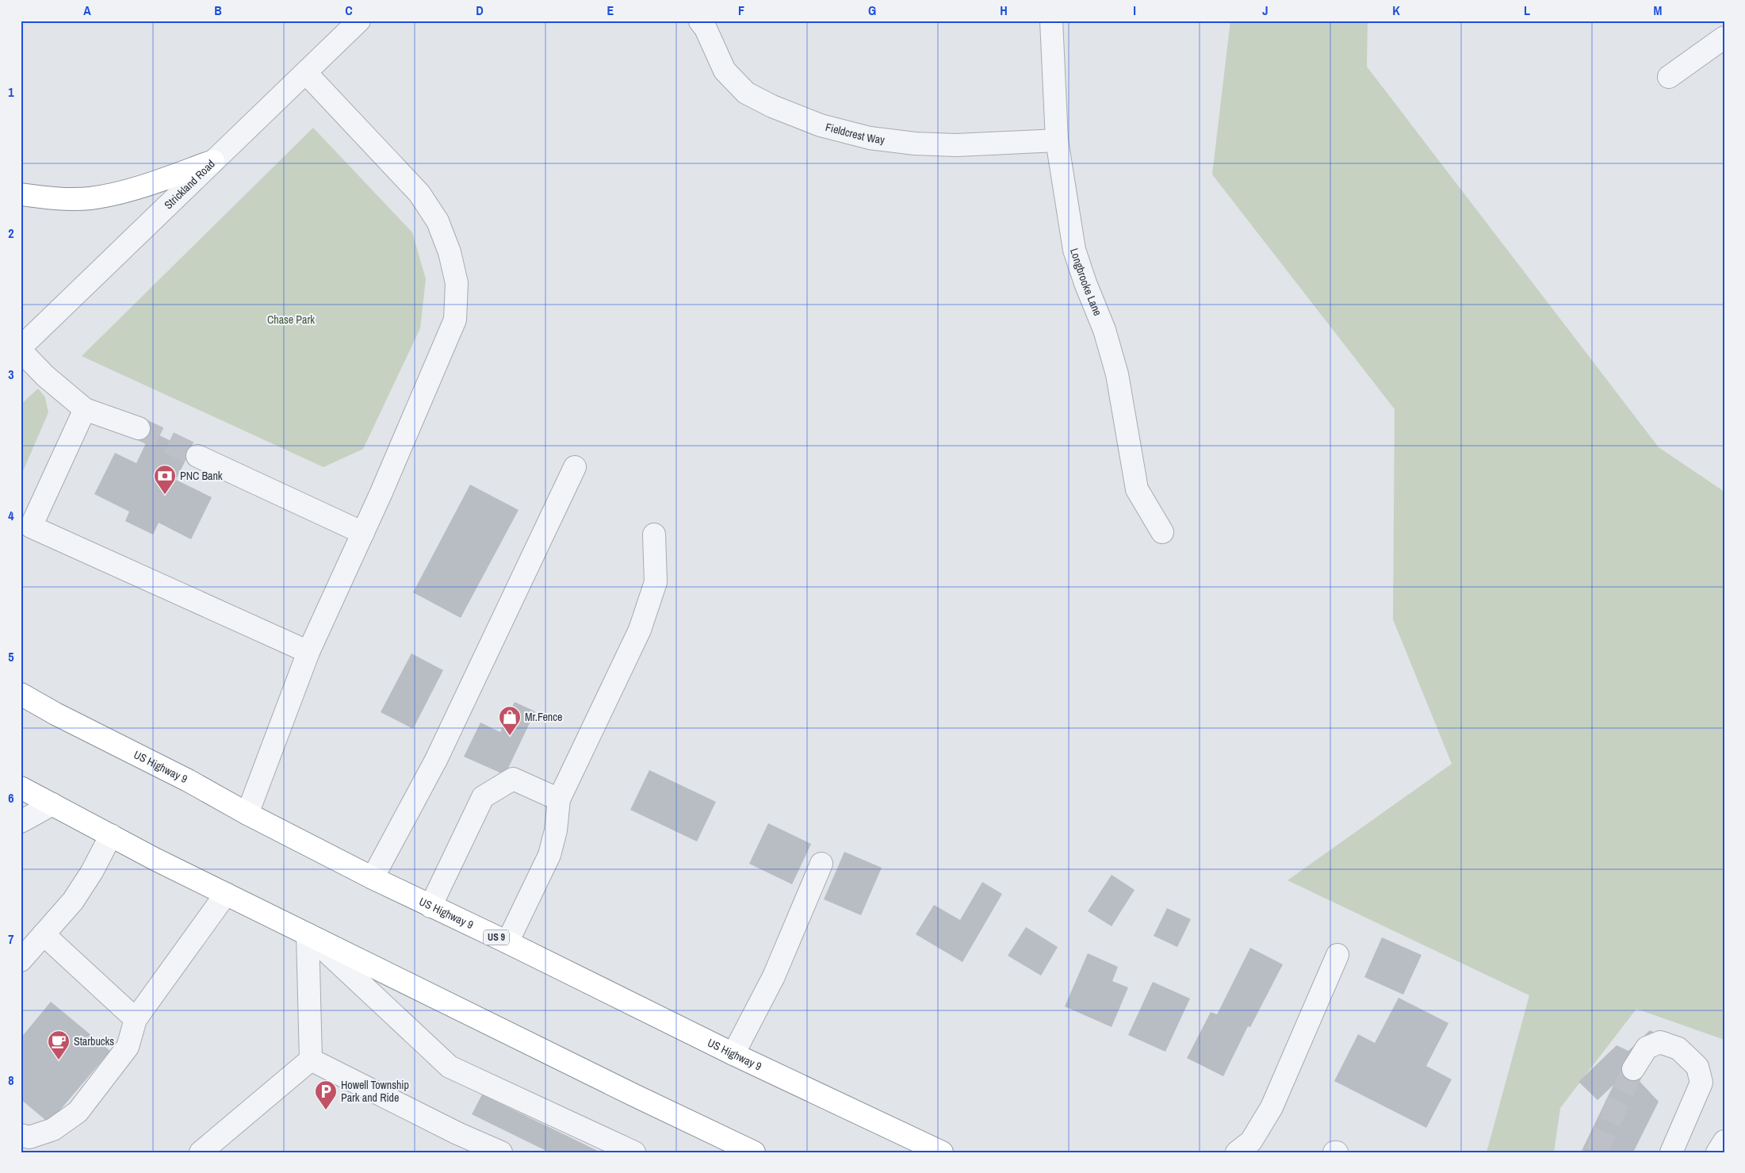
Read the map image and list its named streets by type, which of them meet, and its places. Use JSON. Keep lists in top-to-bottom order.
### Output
{
  "streets": {
    "highway": ["US Highway 9", "US 9"],
    "street": ["Fieldcrest Way", "Strickland Road", "Longbrooke Lane"]
  },
  "crossings": [
    ["Fieldcrest Way", "Longbrooke Lane"]
  ],
  "parks": ["Chase Park"],
  "places": {
    "bank": ["PNC Bank"],
    "shop": ["Mr.Fence"],
    "cafe": ["Starbucks"],
    "parking": ["Howell Township Park and Ride"]
  },
  "grid": {
    "columns": [
      "A",
      "B",
      "C",
      "D",
      "E",
      "F",
      "G",
      "H",
      "I",
      "J",
      "K",
      "L",
      "M"
    ],
    "rows": [
      "1",
      "2",
      "3",
      "4",
      "5",
      "6",
      "7",
      "8"
    ]
  }
}
